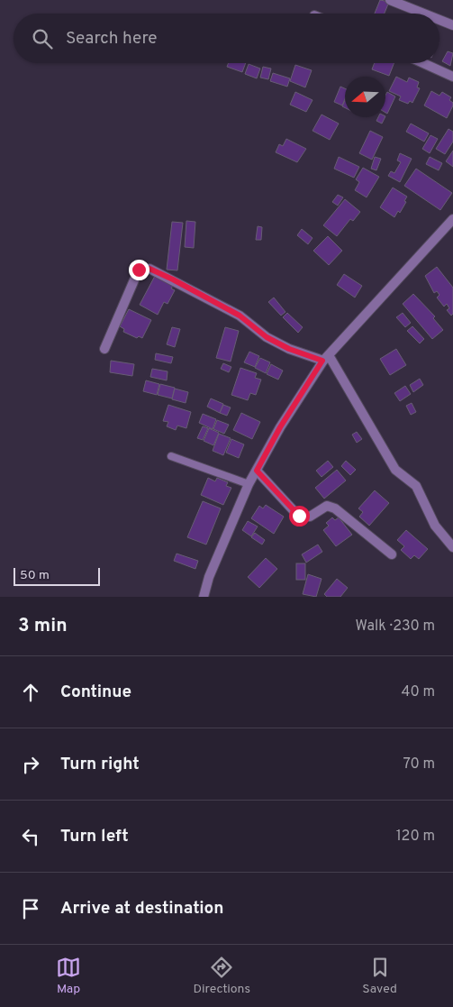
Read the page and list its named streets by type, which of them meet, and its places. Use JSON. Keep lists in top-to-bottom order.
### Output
{
  "scale_bar": "50 m",
  "north": "left",
  "page": {
    "search": "Search here",
    "scale": "50 m",
    "heading": ["3 min", "Walk · 230 m"],
    "list": [
      ["Continue", "40 m"],
      ["Turn right", "70 m"],
      ["Turn left", "120 m"],
      "Arrive at destination"
    ],
    "nav": ["Map", "Directions", "Saved"]
  }
}
